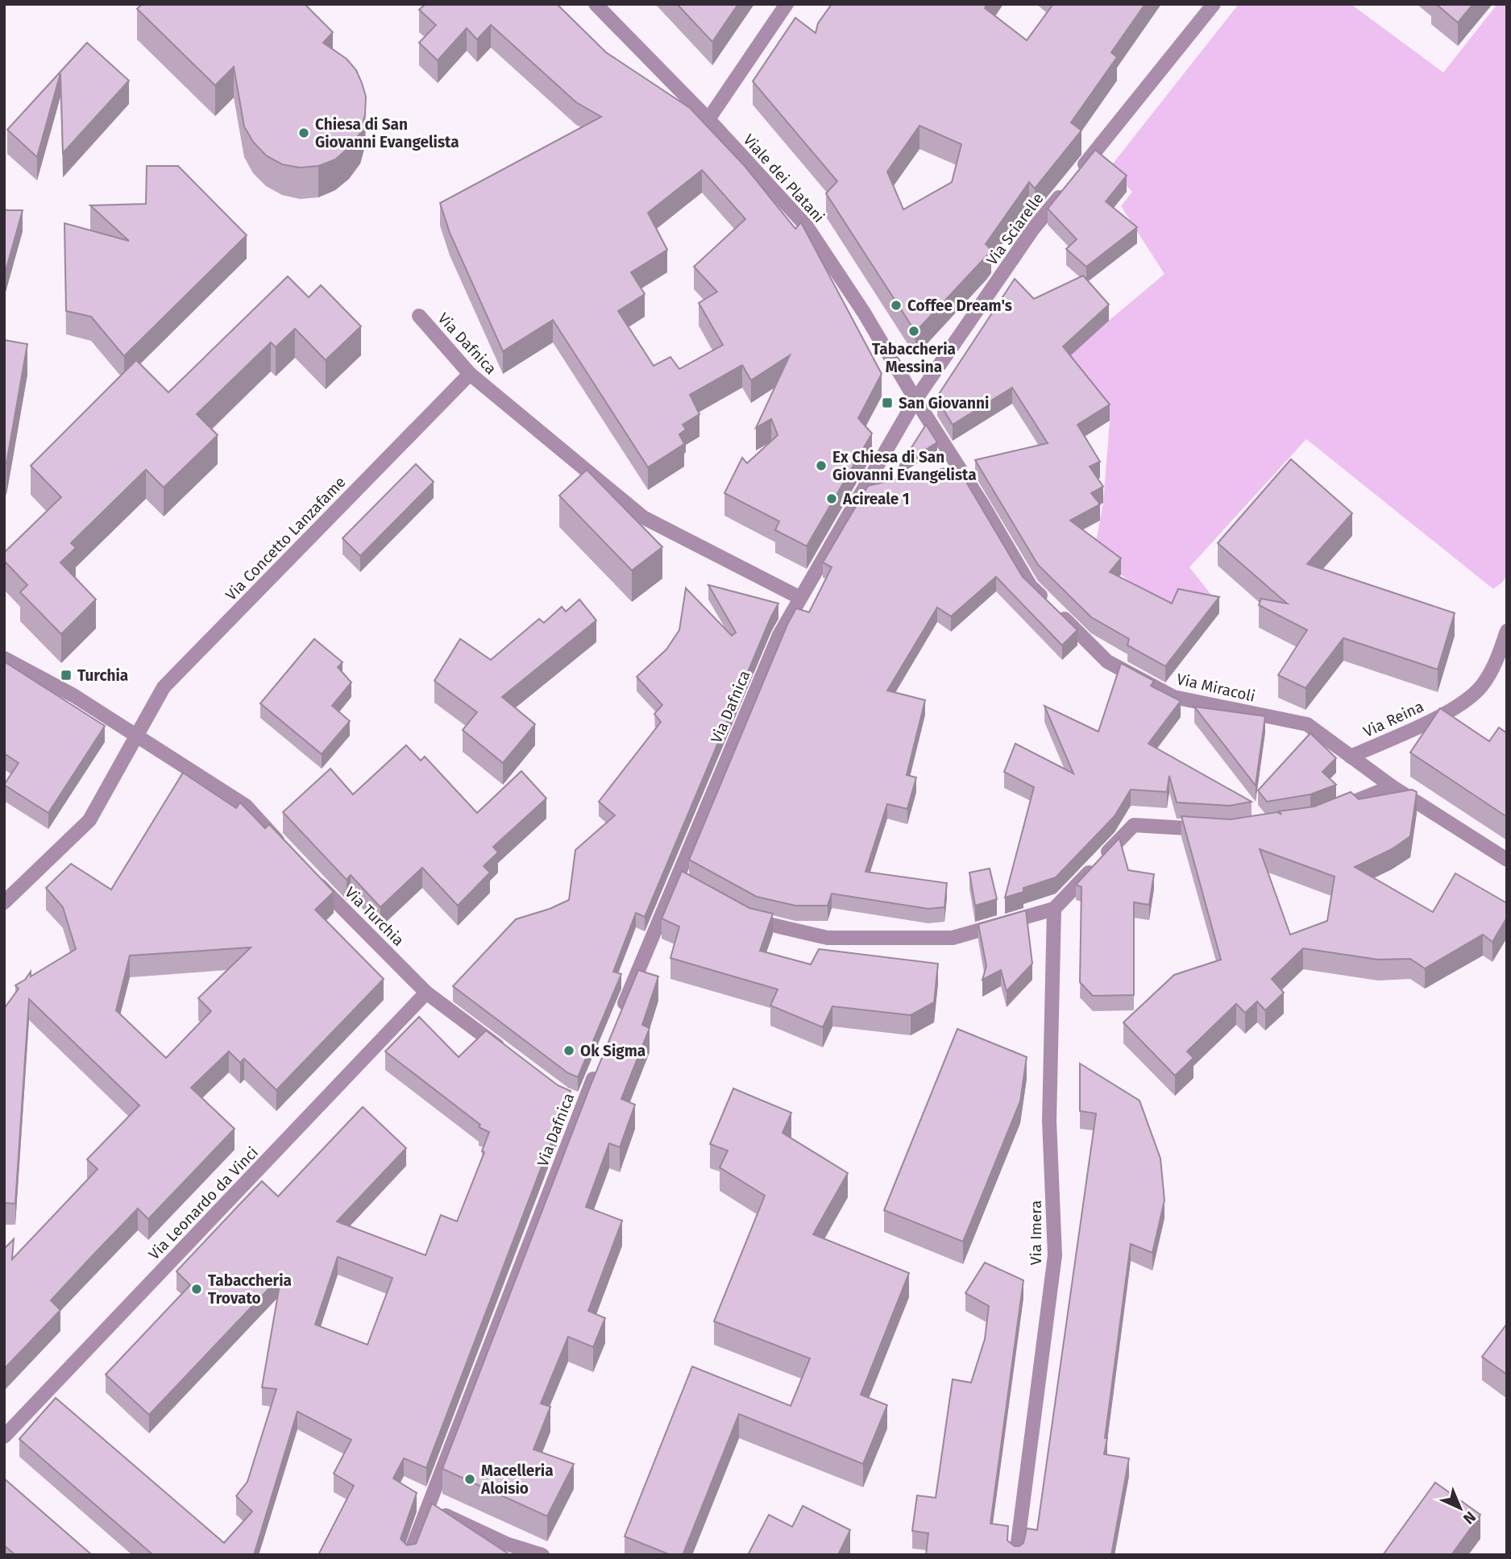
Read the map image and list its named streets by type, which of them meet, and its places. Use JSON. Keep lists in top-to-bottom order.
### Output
{
  "streets": {
    "street": [
      "Viale dei Platani",
      "Via Sciarelle",
      "Via Dafnica",
      "Via Concetto Lanzafame",
      "Via Miracoli",
      "Via Reina",
      "Via Turchia",
      "Via Leonardo da Vinci",
      "Via Imera"
    ]
  },
  "crossings": [
    ["Viale dei Platani", "Via Sciarelle"],
    ["Viale dei Platani", "Via Dafnica"],
    ["Viale dei Platani", "Via Miracoli"],
    ["Via Sciarelle", "Via Dafnica"],
    ["Via Sciarelle", "Via Miracoli"],
    ["Via Dafnica", "Via Concetto Lanzafame"],
    ["Via Dafnica", "Via Miracoli"],
    ["Via Miracoli", "Via Reina"],
    ["Via Turchia", "Via Leonardo da Vinci"]
  ],
  "places": {
    "other": [
      "Chiesa di San Giovanni Evangelista",
      "Coffee Dream's",
      "Tabaccheria Messina",
      "Ex Chiesa di San Giovanni Evangelista",
      "Acireale 1",
      "Ok Sigma",
      "Tabaccheria Trovato",
      "Macelleria Aloisio"
    ],
    "transit": ["San Giovanni", "Turchia"]
  },
  "north": "bottom right"
}
